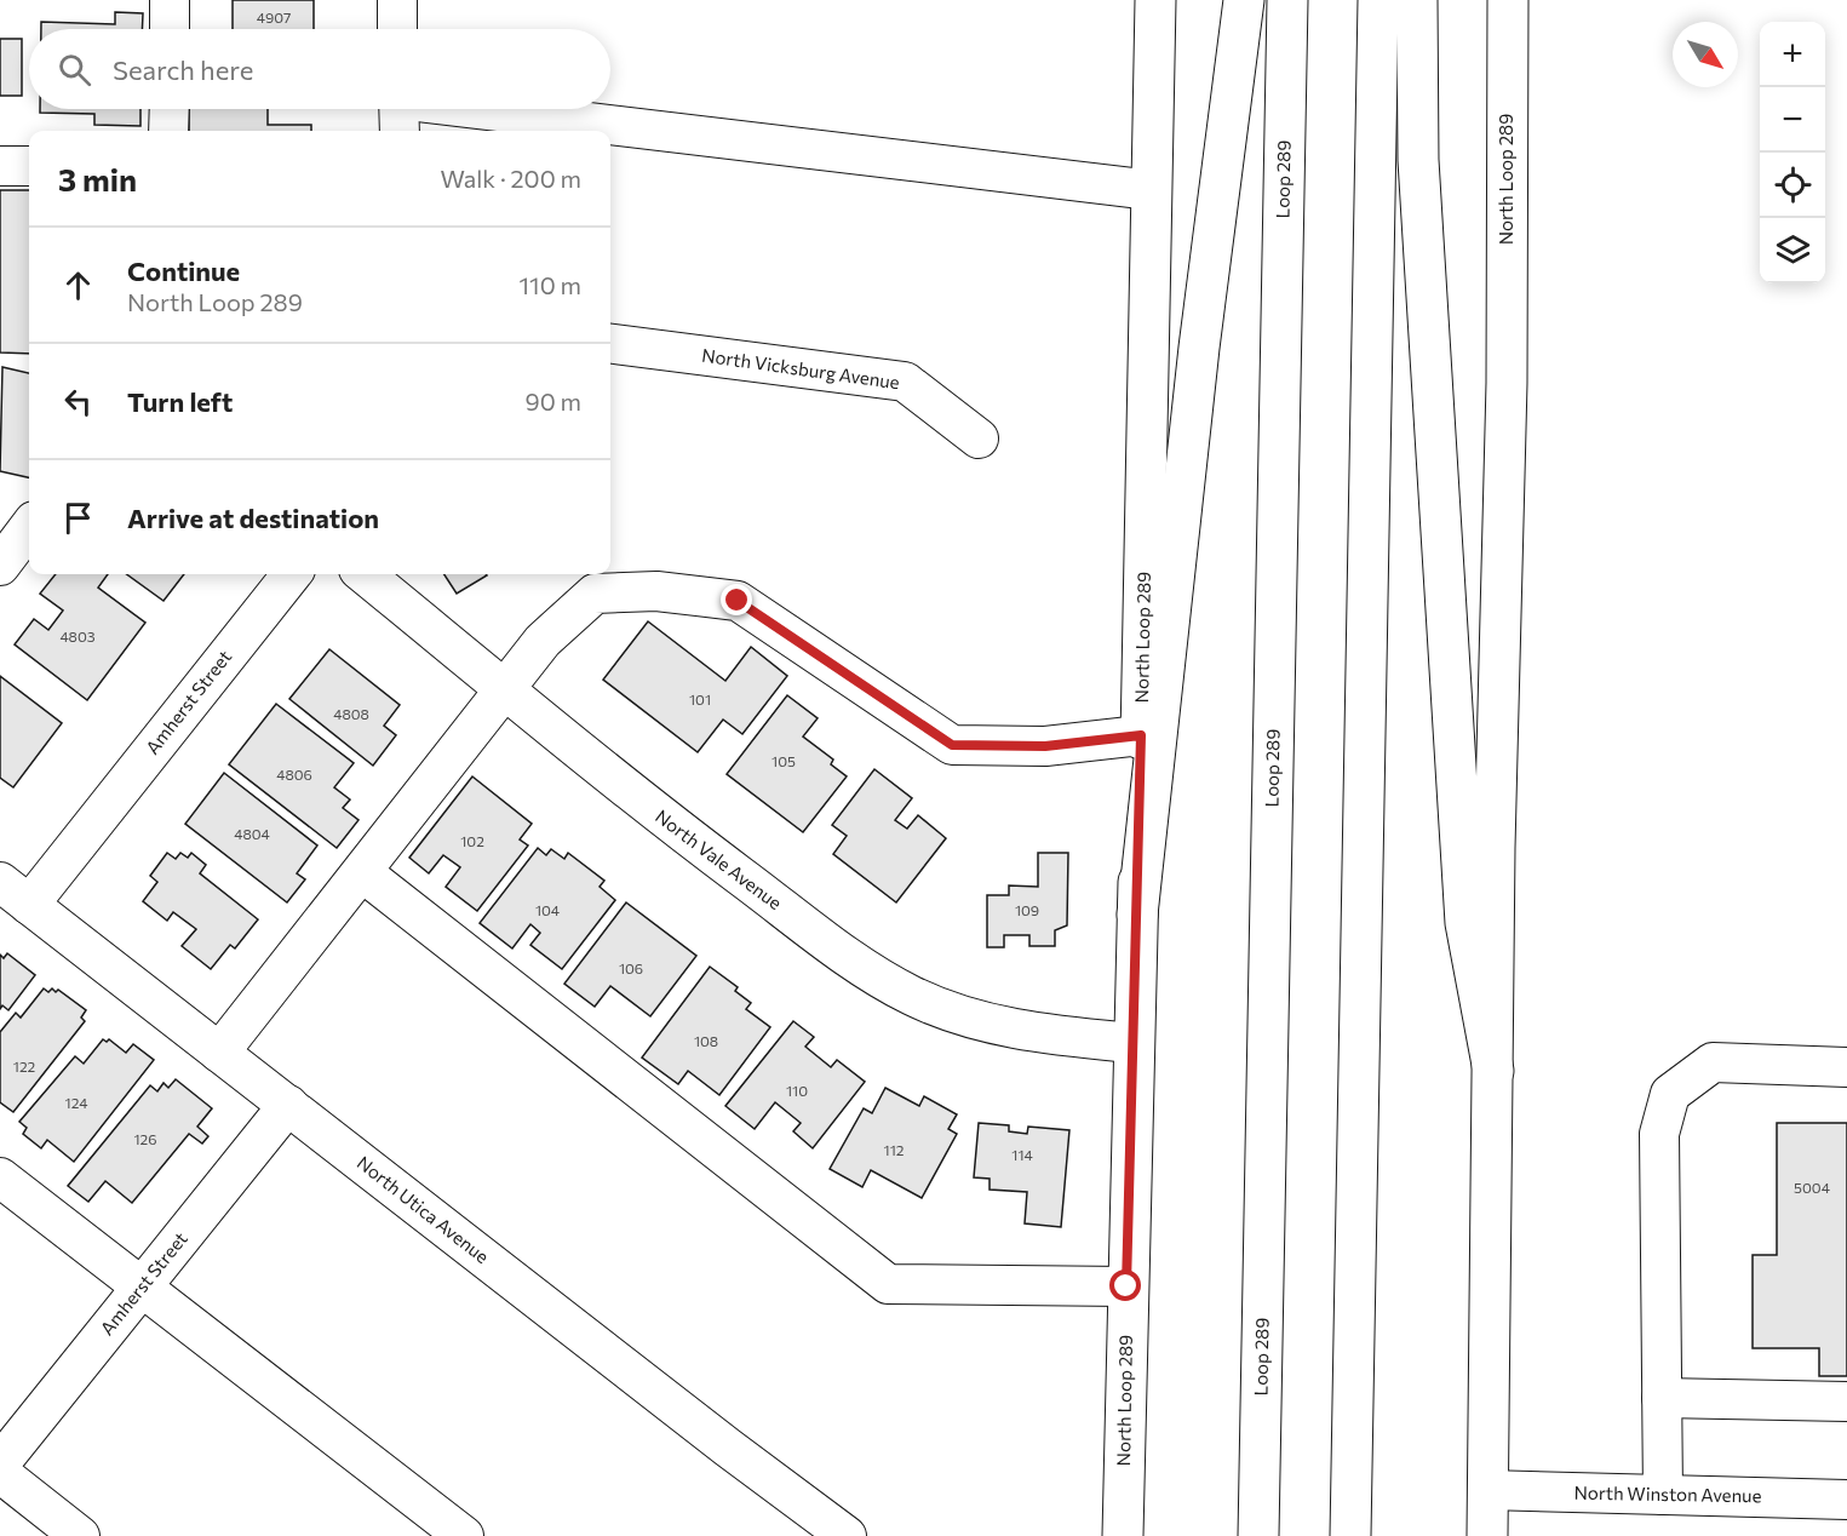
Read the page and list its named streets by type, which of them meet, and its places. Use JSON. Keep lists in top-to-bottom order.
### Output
{
  "streets": {
    "main road": ["Loop 289", "North Loop 289"],
    "street": [
      "North Vicksburg Avenue",
      "Amherst Street",
      "North Vale Avenue",
      "North Utica Avenue",
      "North Winston Avenue"
    ]
  },
  "crossings": [
    ["North Loop 289", "North Vale Avenue"],
    ["North Loop 289", "North Winston Avenue"],
    ["Amherst Street", "North Utica Avenue"]
  ],
  "house_numbers": [
    "4907",
    "4803",
    "101",
    "4808",
    "105",
    "4806",
    "4804",
    "102",
    "104",
    "109",
    "106",
    "108",
    "122",
    "110",
    "124",
    "126",
    "112",
    "114",
    "5004"
  ],
  "north": "bottom right",
  "page": {
    "map_buttons": ["+", "−"],
    "search": "Search here",
    "heading": ["3 min", "Walk · 200 m"],
    "list": [
      ["Continue", "North Loop 289", "110 m"],
      ["Turn left", "90 m"],
      "Arrive at destination"
    ]
  }
}
